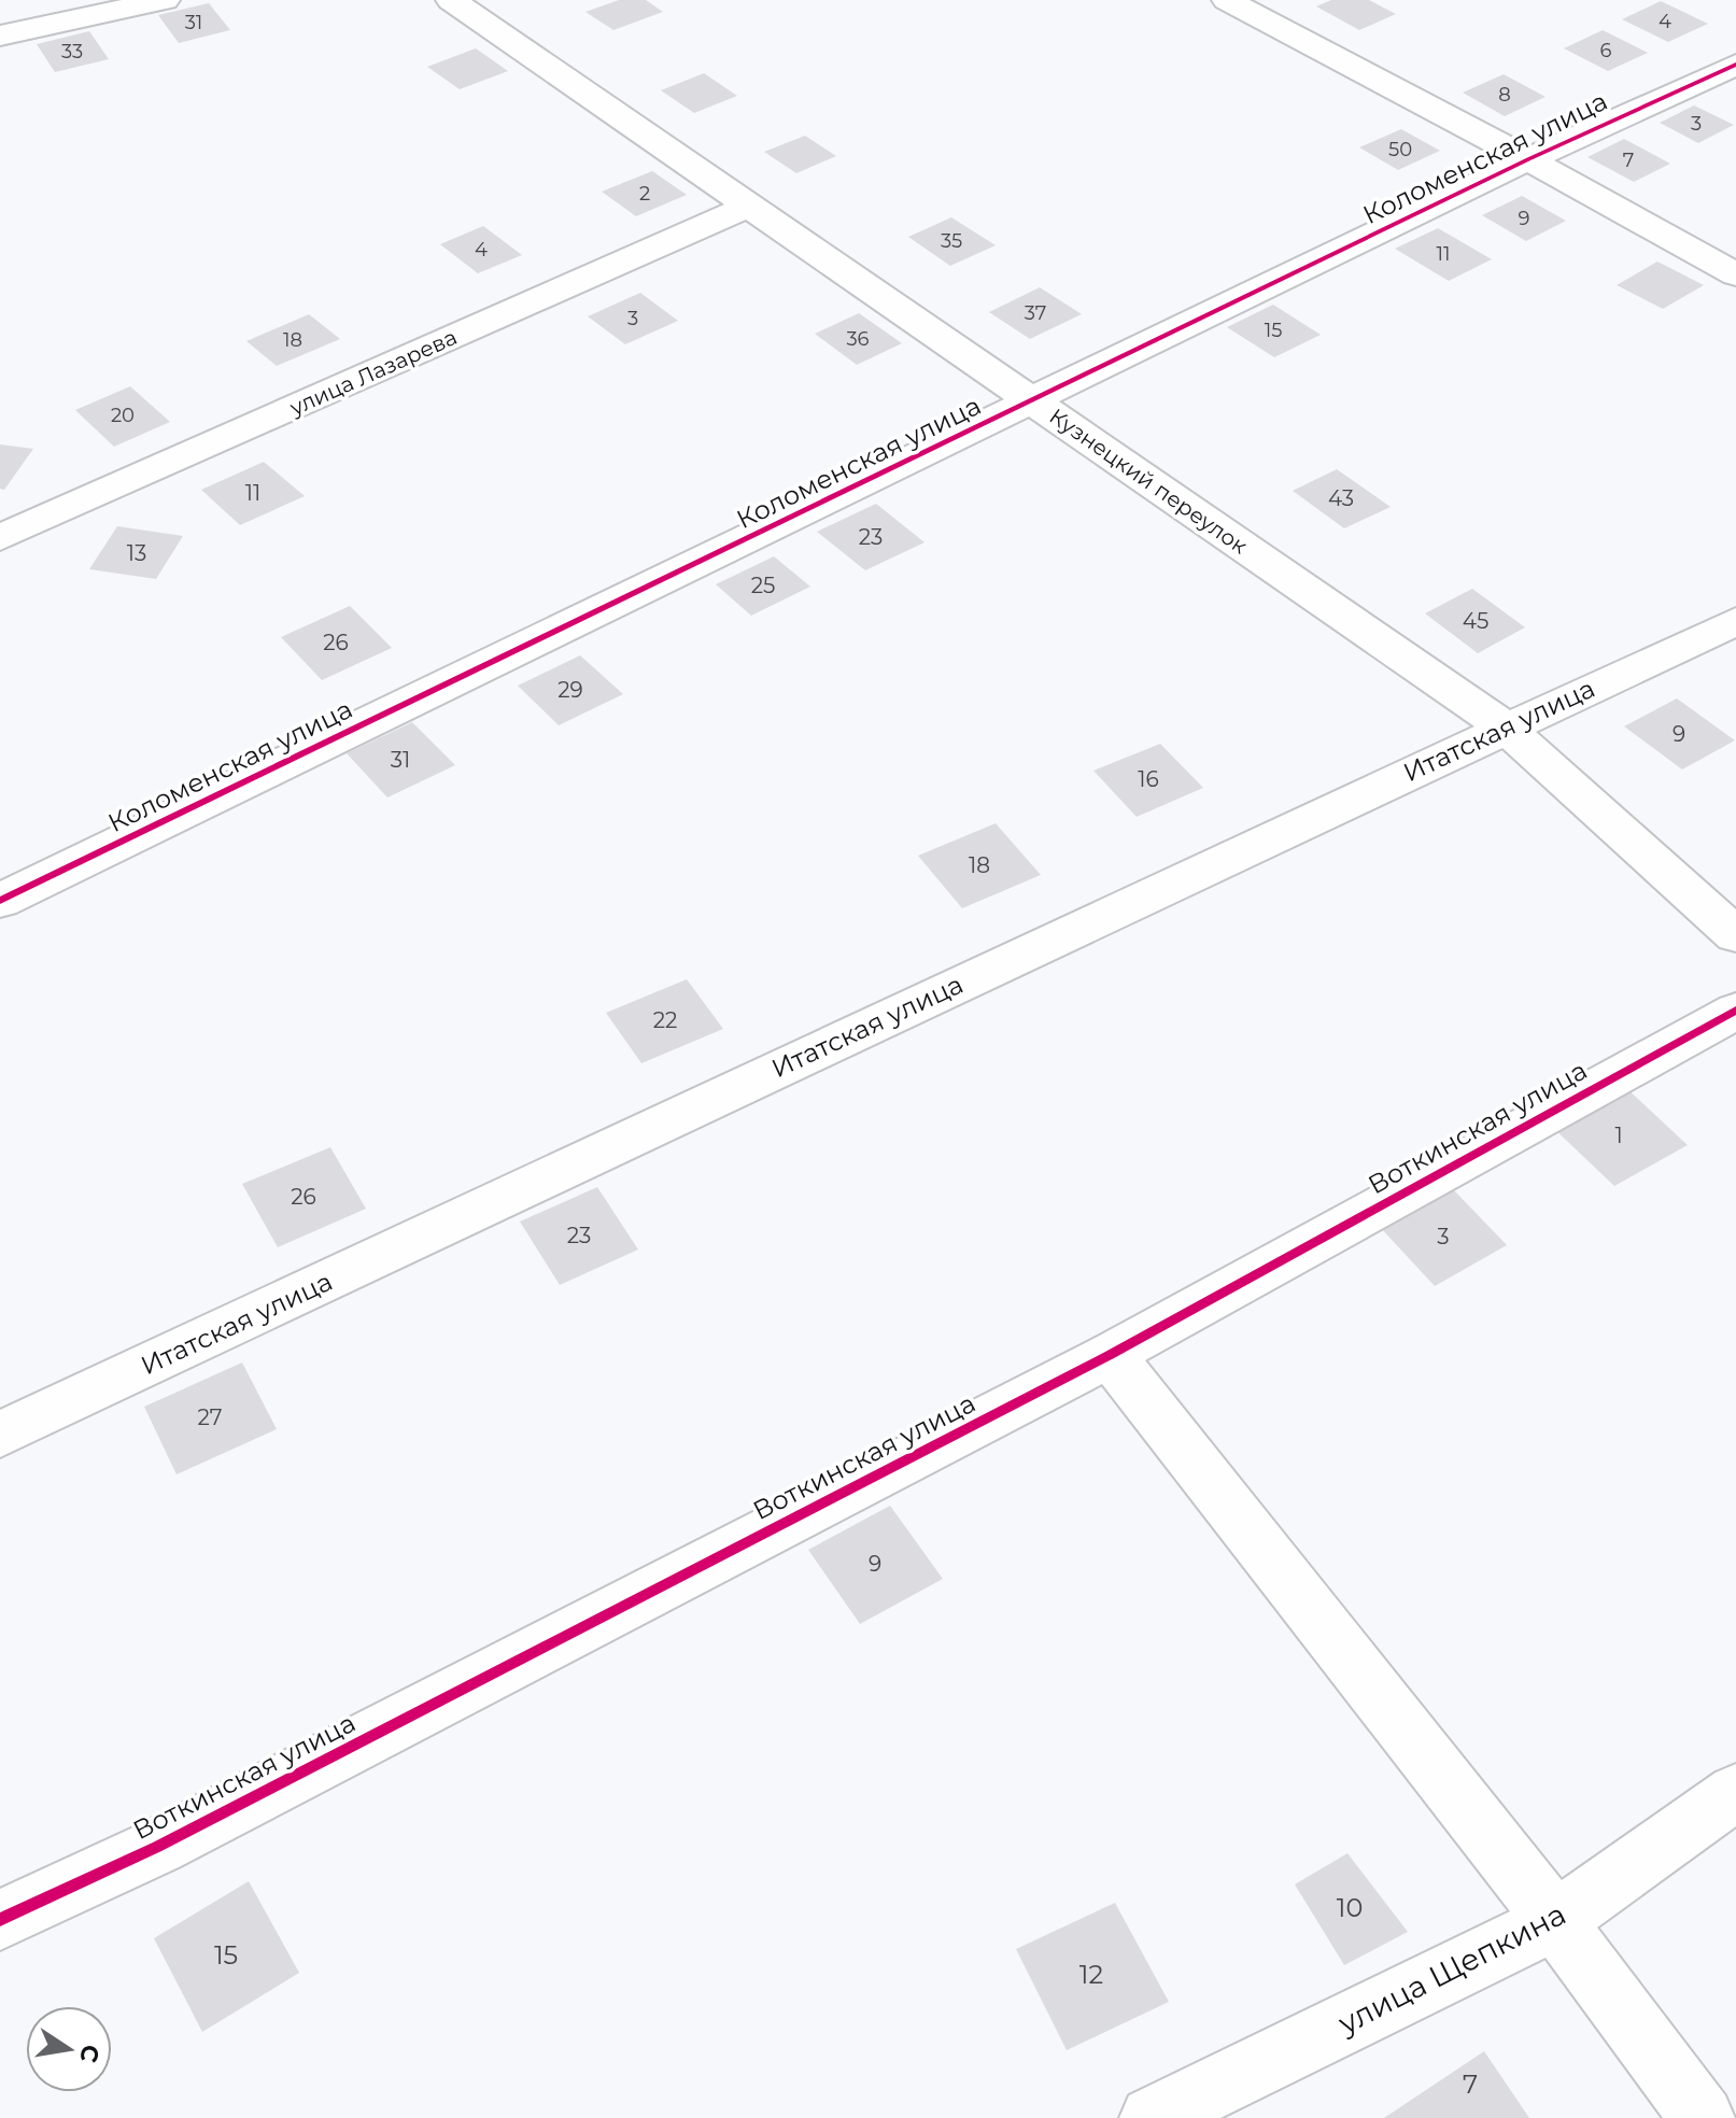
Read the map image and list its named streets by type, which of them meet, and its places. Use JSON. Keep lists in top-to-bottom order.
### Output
{
  "streets": {
    "street": [
      "Коломенская улица",
      "улица Лазарева",
      "Кузнецкий переулок",
      "Итатская улица",
      "Воткинская улица",
      "улица Щепкина"
    ]
  },
  "crossings": [
    ["Коломенская улица", "Кузнецкий переулок"],
    ["улица Лазарева", "Кузнецкий переулок"],
    ["Кузнецкий переулок", "Итатская улица"]
  ],
  "house_numbers": [
    "4",
    "31",
    "6",
    "33",
    "8",
    "3",
    "50",
    "7",
    "2",
    "9",
    "35",
    "4",
    "11",
    "37",
    "3",
    "15",
    "36",
    "18",
    "20",
    "11",
    "43",
    "23",
    "13",
    "25",
    "45",
    "26",
    "29",
    "9",
    "31",
    "16",
    "18",
    "22",
    "1",
    "26",
    "23",
    "3",
    "27",
    "9",
    "10",
    "15",
    "12",
    "7"
  ],
  "north": "right"
}
